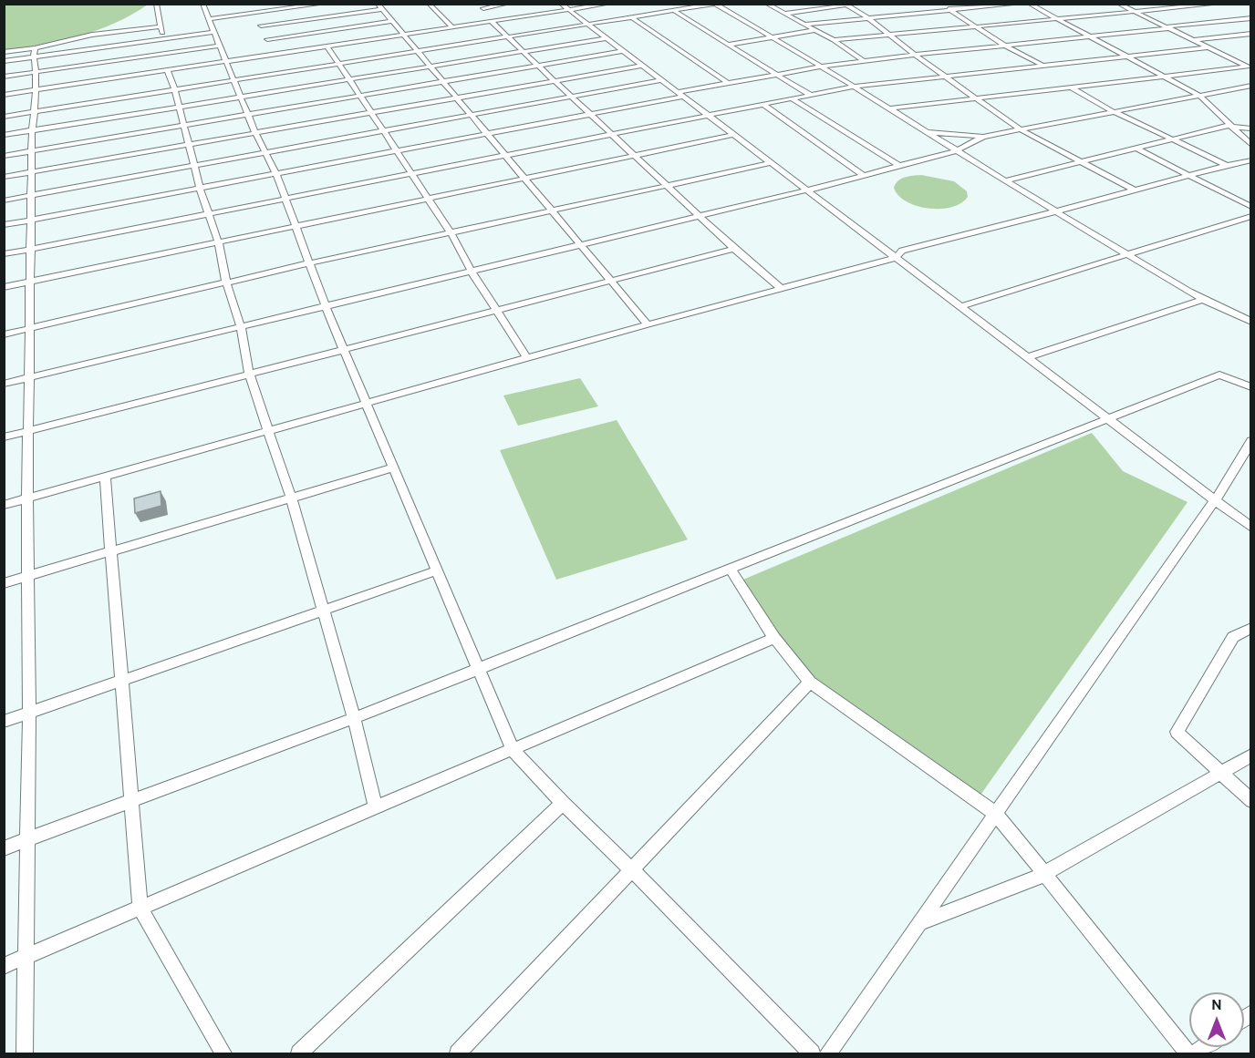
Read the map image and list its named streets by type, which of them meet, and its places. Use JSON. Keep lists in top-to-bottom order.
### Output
{
  "north": "top"
}
